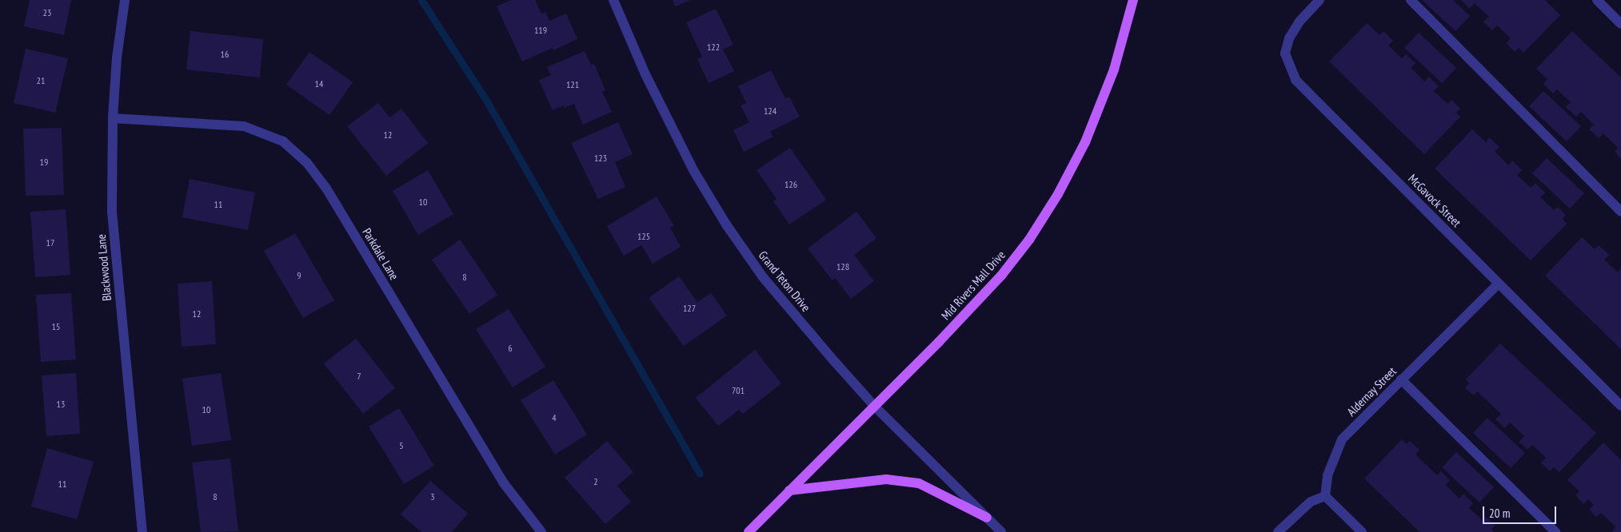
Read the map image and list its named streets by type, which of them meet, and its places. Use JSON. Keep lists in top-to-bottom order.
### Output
{
  "streets": {
    "main road": ["Mid Rivers Mall Drive"],
    "street": [
      "McGavock Street",
      "Parkdale Lane",
      "Blackwood Lane",
      "Grand Teton Drive",
      "Aldernay Street"
    ]
  },
  "crossings": [
    ["McGavock Street", "Aldernay Street"],
    ["Parkdale Lane", "Blackwood Lane"],
    ["Grand Teton Drive", "Mid Rivers Mall Drive"]
  ],
  "house_numbers": [
    "23",
    "119",
    "122",
    "16",
    "21",
    "14",
    "121",
    "124",
    "12",
    "123",
    "19",
    "126",
    "10",
    "11",
    "125",
    "17",
    "128",
    "9",
    "8",
    "127",
    "12",
    "15",
    "6",
    "7",
    "701",
    "13",
    "10",
    "4",
    "5",
    "2",
    "11",
    "8",
    "3"
  ],
  "scale_bar": "20 m"
}
